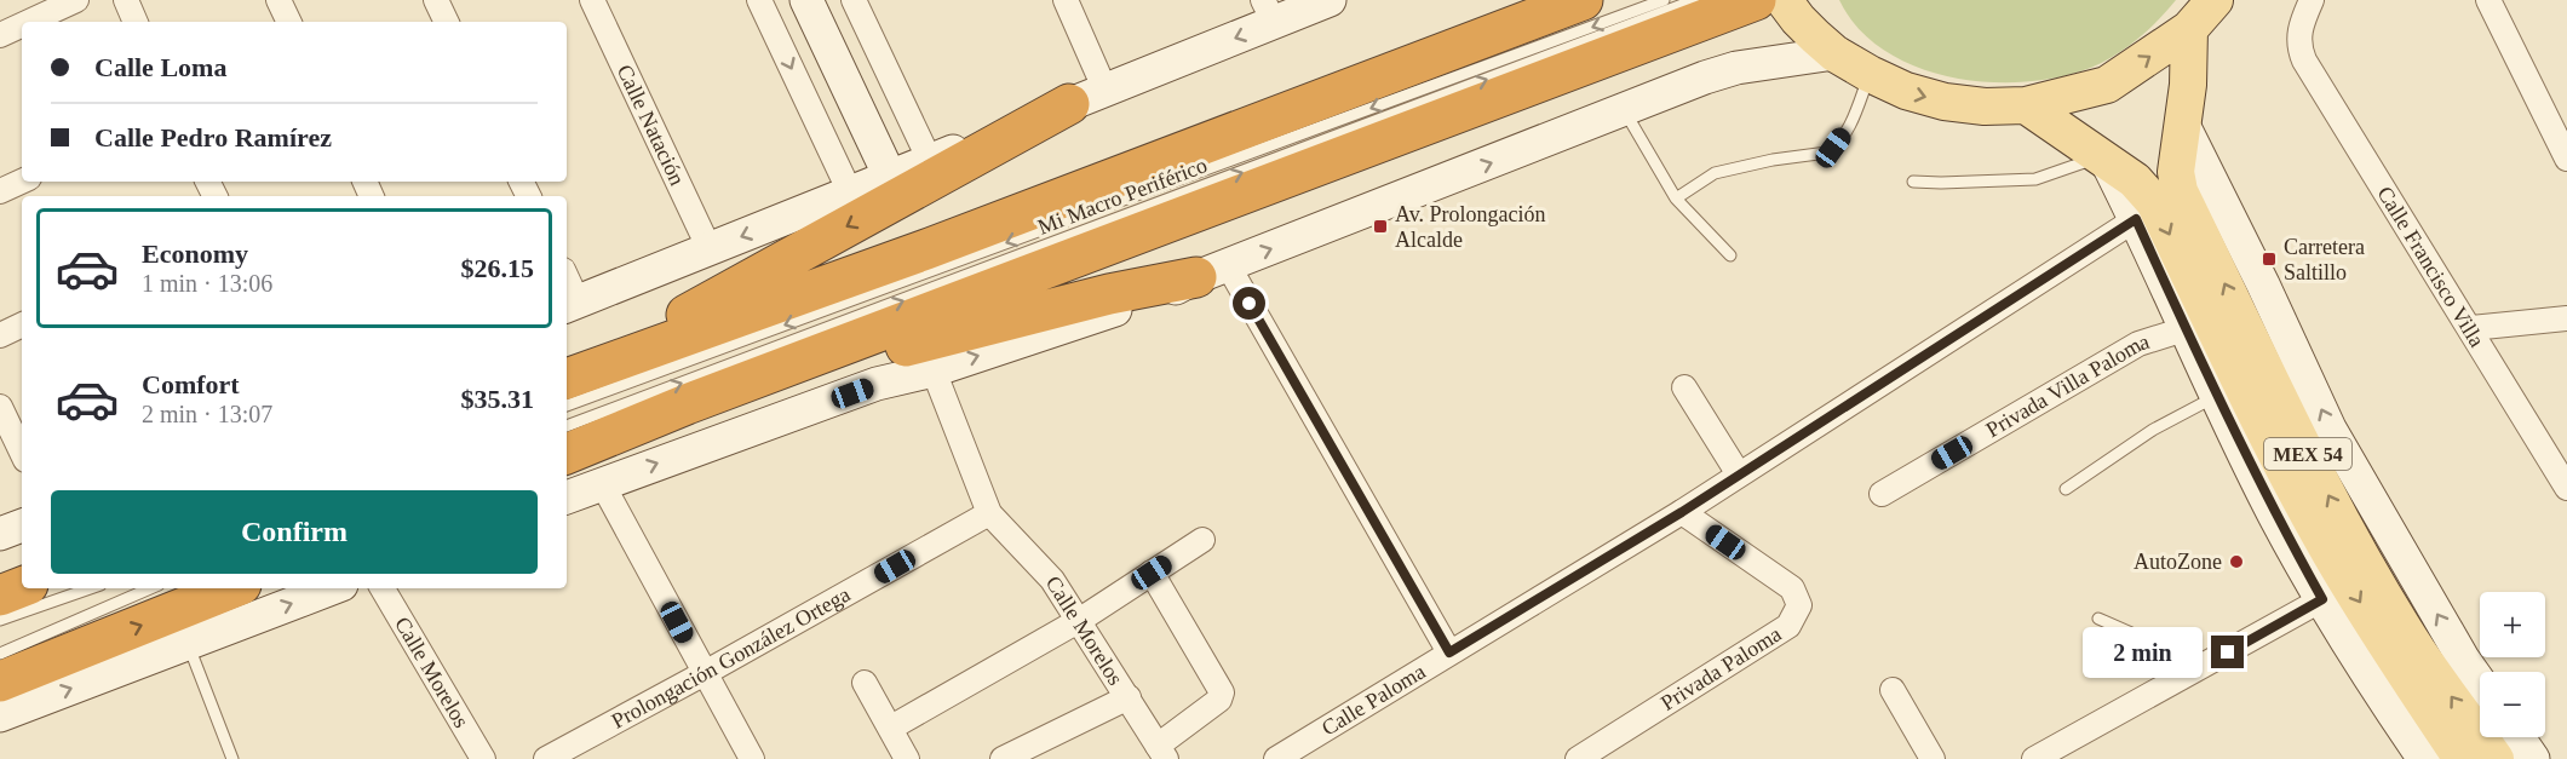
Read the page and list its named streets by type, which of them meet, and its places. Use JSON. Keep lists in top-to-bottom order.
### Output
{
  "streets": {
    "main road": ["MEX 54"],
    "street": [
      "Calle Natación",
      "Calle Francisco Villa",
      "Privada Villa Paloma",
      "Calle Morelos",
      "Prolongación González Ortega",
      "Privada Paloma",
      "Calle Paloma"
    ],
    "lane": ["Mi Macro Periférico"]
  },
  "crossings": [
    ["Calle Morelos", "Prolongación González Ortega"],
    ["Privada Paloma", "Calle Paloma"]
  ],
  "places": {
    "transit": ["Av. Prolongación Alcalde", "Carretera Saltillo"],
    "other": ["AutoZone"]
  },
  "page": {
    "banner": ["Calle Loma", "Calle Pedro Ramírez"],
    "list": [
      {
        "name": "Economy",
        "note": "1 min · 13:06",
        "value": "$26.15"
      },
      {
        "name": "Comfort",
        "note": "2 min · 13:07",
        "value": "$35.31"
      }
    ],
    "buttons": "Confirm",
    "map_buttons": ["+", "−"],
    "bubble": "2 min"
  }
}
